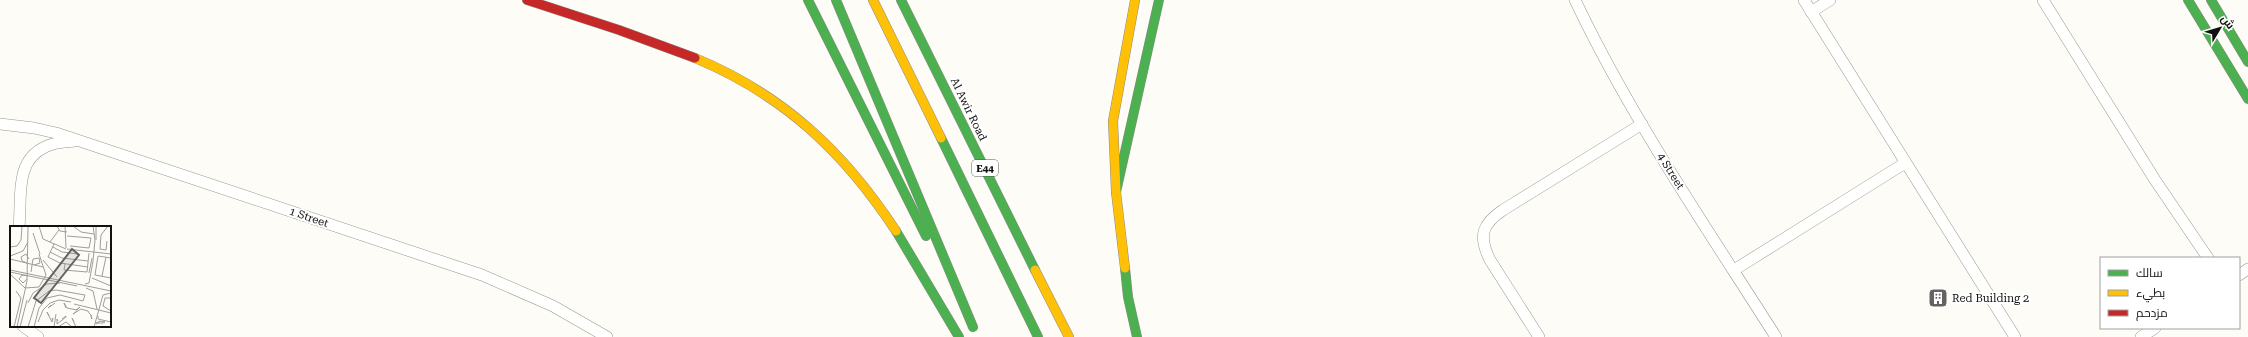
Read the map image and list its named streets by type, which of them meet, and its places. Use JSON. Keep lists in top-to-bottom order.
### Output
{
  "streets": {
    "main road": ["Al Awir Road", "E44"],
    "street": ["4 Street", "1 Street"]
  },
  "places": {
    "building": ["Red Building 2"]
  },
  "legend": ["سالك", "بطيء", "مزدحم"],
  "north": "top right"
}
